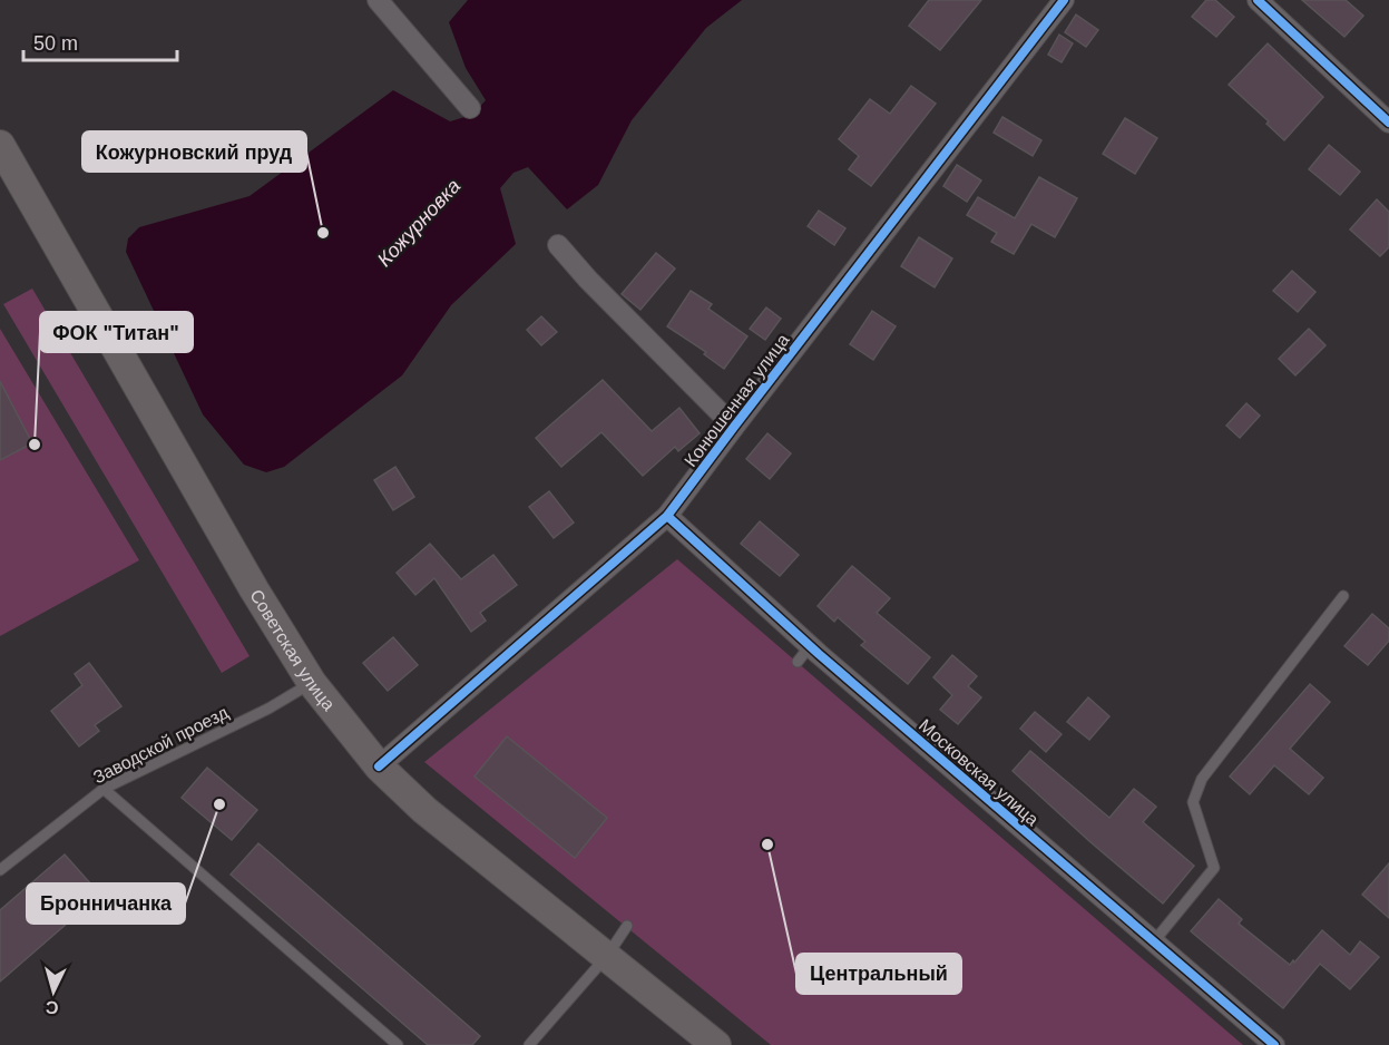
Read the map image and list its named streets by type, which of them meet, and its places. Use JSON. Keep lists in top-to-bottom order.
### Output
{
  "streets": {
    "main road": ["Советская улица"],
    "street": ["Конюшенная улица", "Московская улица"],
    "lane": ["Заводской проезд"]
  },
  "crossings": [
    ["Конюшенная улица", "Советская улица"],
    ["Конюшенная улица", "Московская улица"],
    ["Советская улица", "Заводской проезд"]
  ],
  "water": ["Кожурновка"],
  "places": [
    "Кожурновский пруд",
    "ФОК \"Титан\"",
    "Бронничанка",
    "Центральный"
  ],
  "scale_bar": "50 m",
  "north": "bottom"
}
